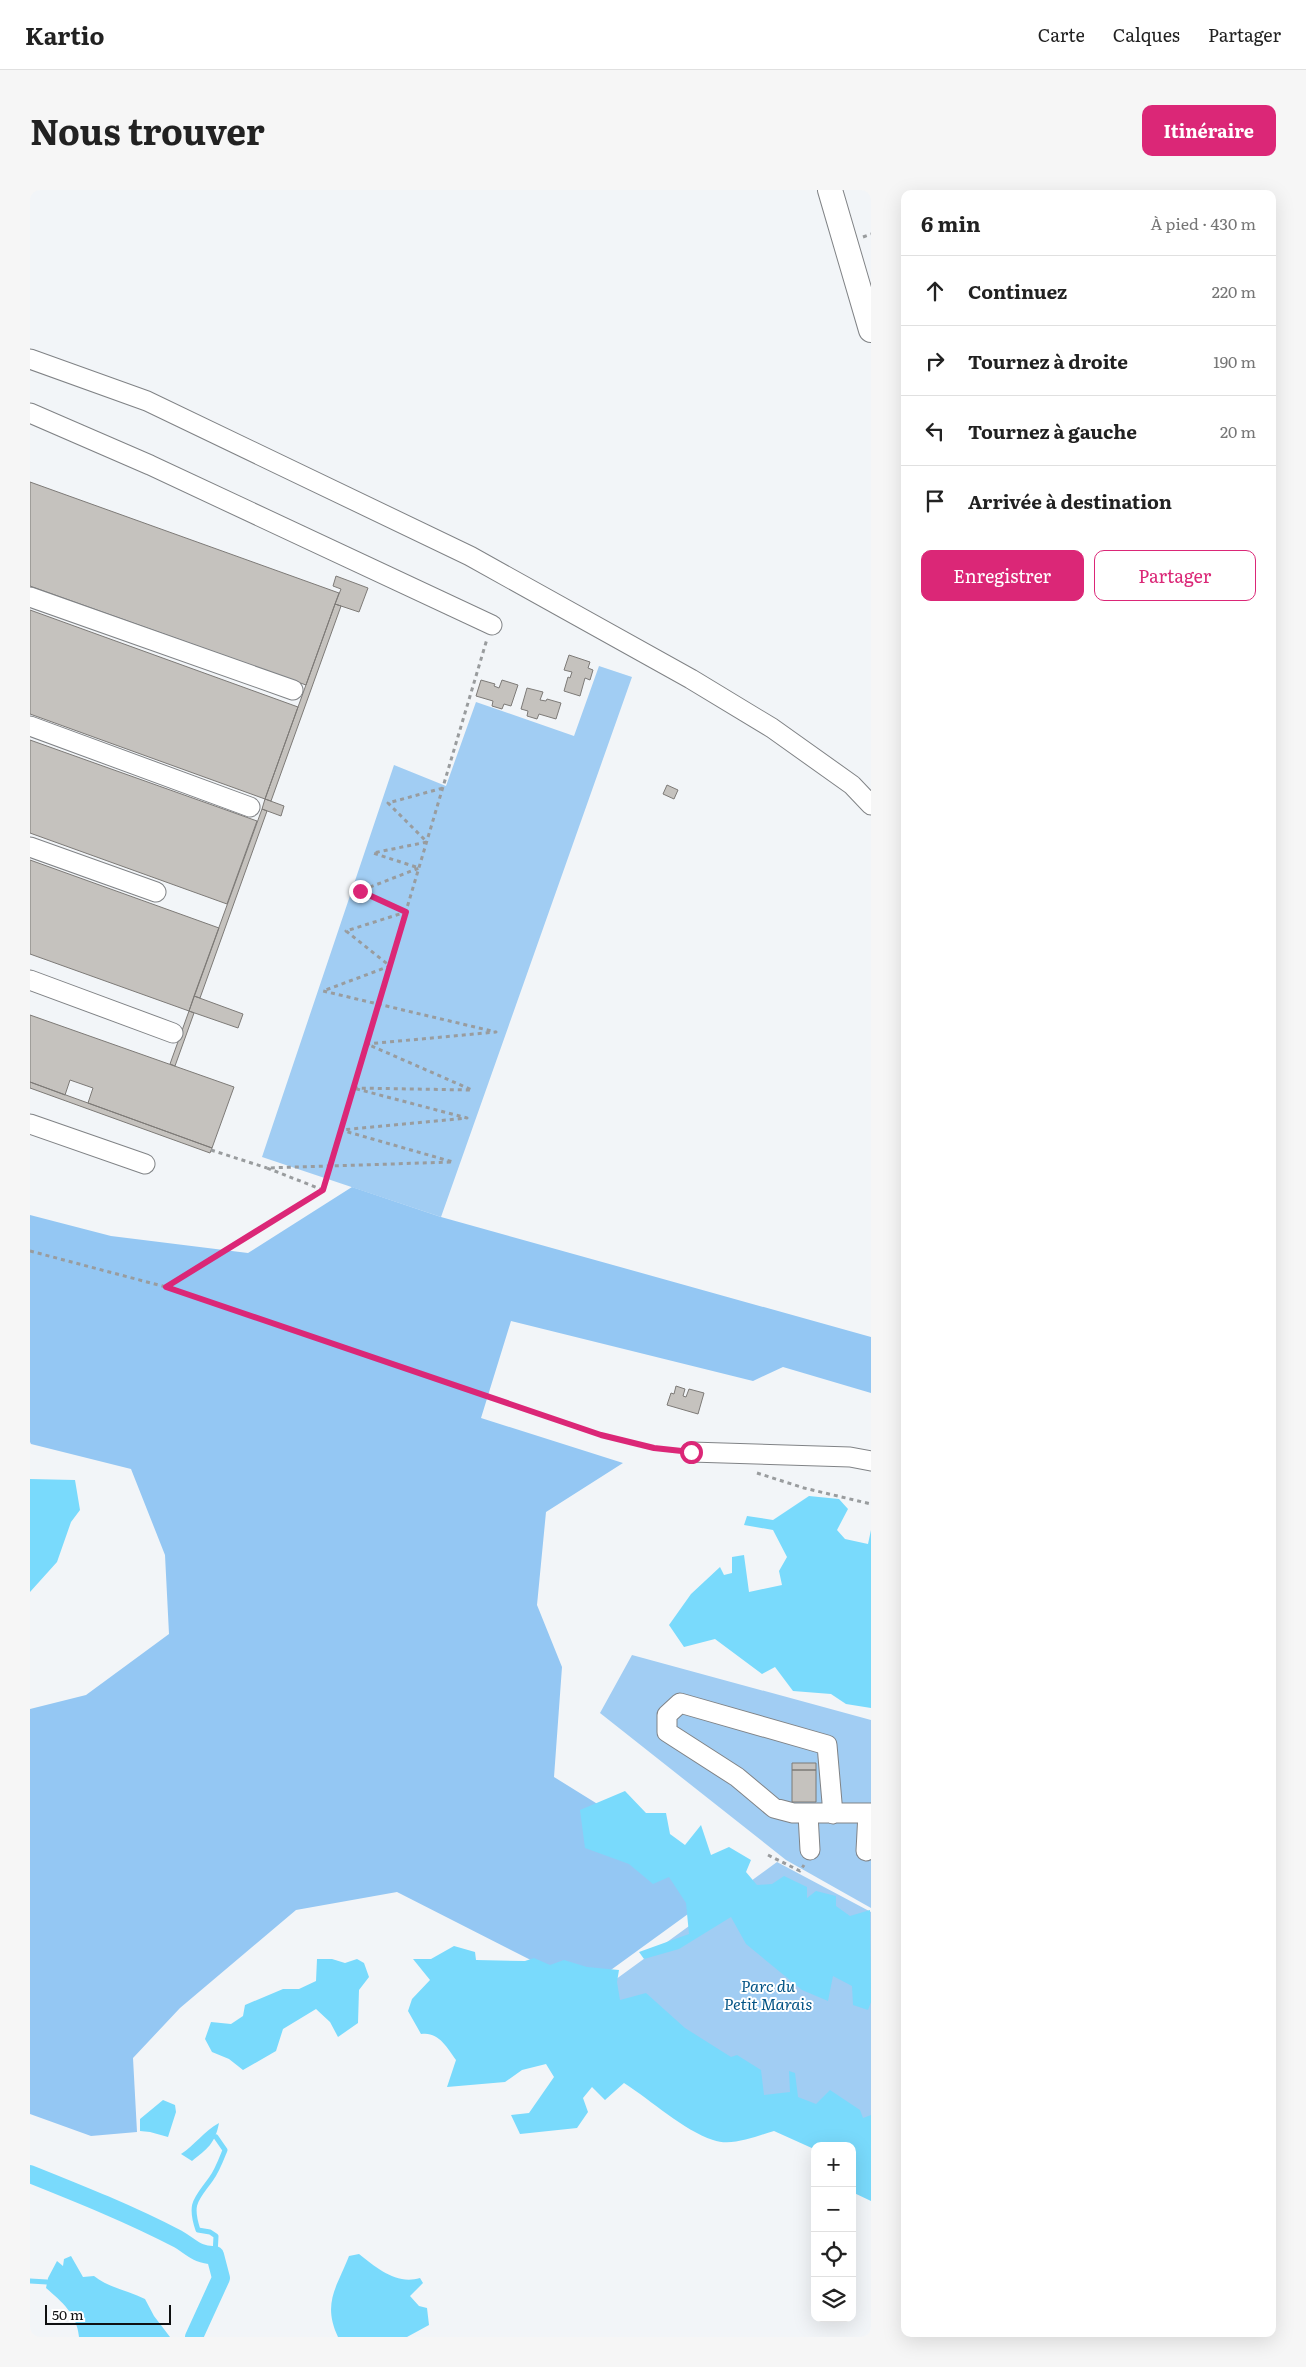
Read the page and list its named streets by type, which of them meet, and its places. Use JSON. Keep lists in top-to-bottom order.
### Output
{
  "parks": ["Parc du Petit Marais"],
  "scale_bar": "50 m",
  "page": {
    "header": "Kartio",
    "nav": ["Carte", "Calques", "Partager"],
    "title": "Nous trouver",
    "buttons": [
      "Itinéraire",
      ["Enregistrer", "Partager"]
    ],
    "heading": ["6 min", "À pied · 430 m"],
    "list": [
      ["Continuez", "220 m"],
      ["Tournez à droite", "190 m"],
      ["Tournez à gauche", "20 m"],
      "Arrivée à destination"
    ],
    "map_buttons": ["+", "−"],
    "scale": "50 m"
  }
}
